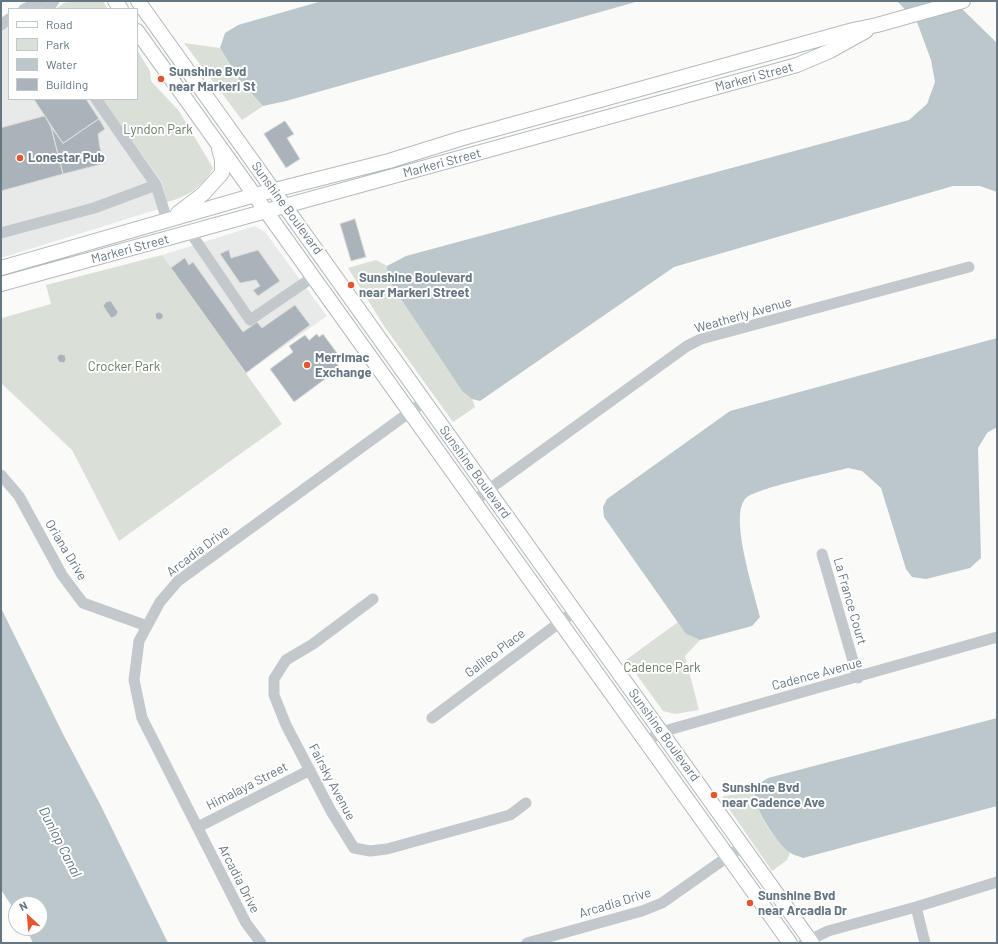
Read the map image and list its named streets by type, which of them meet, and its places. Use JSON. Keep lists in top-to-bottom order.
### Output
{
  "streets": {
    "main road": ["Markeri Street", "Sunshine Boulevard"],
    "street": [
      "Weatherly Avenue",
      "Oriana Drive",
      "Arcadia Drive",
      "La France Court",
      "Galileo Place",
      "Cadence Avenue",
      "Fairsky Avenue",
      "Himalaya Street"
    ]
  },
  "crossings": [
    ["Markeri Street", "Sunshine Boulevard"],
    ["Sunshine Boulevard", "Weatherly Avenue"],
    ["Sunshine Boulevard", "Arcadia Drive"],
    ["Sunshine Boulevard", "Galileo Place"],
    ["Sunshine Boulevard", "Cadence Avenue"],
    ["Oriana Drive", "Arcadia Drive"],
    ["Arcadia Drive", "Himalaya Street"],
    ["La France Court", "Cadence Avenue"],
    ["Fairsky Avenue", "Himalaya Street"]
  ],
  "water": ["Dunlop Canal"],
  "parks": ["Lyndon Park", "Crocker Park", "Cadence Park"],
  "places": [
    "Sunshine Bvd near Markeri St",
    "Lonestar Pub",
    "Sunshine Boulevard near Markeri Street",
    "Merrimac Exchange",
    "Sunshine Bvd near Cadence Ave",
    "Sunshine Bvd near Arcadia Dr"
  ],
  "legend": [
    "Road",
    "Park",
    "Water",
    "Building"
  ],
  "north": "top left"
}
